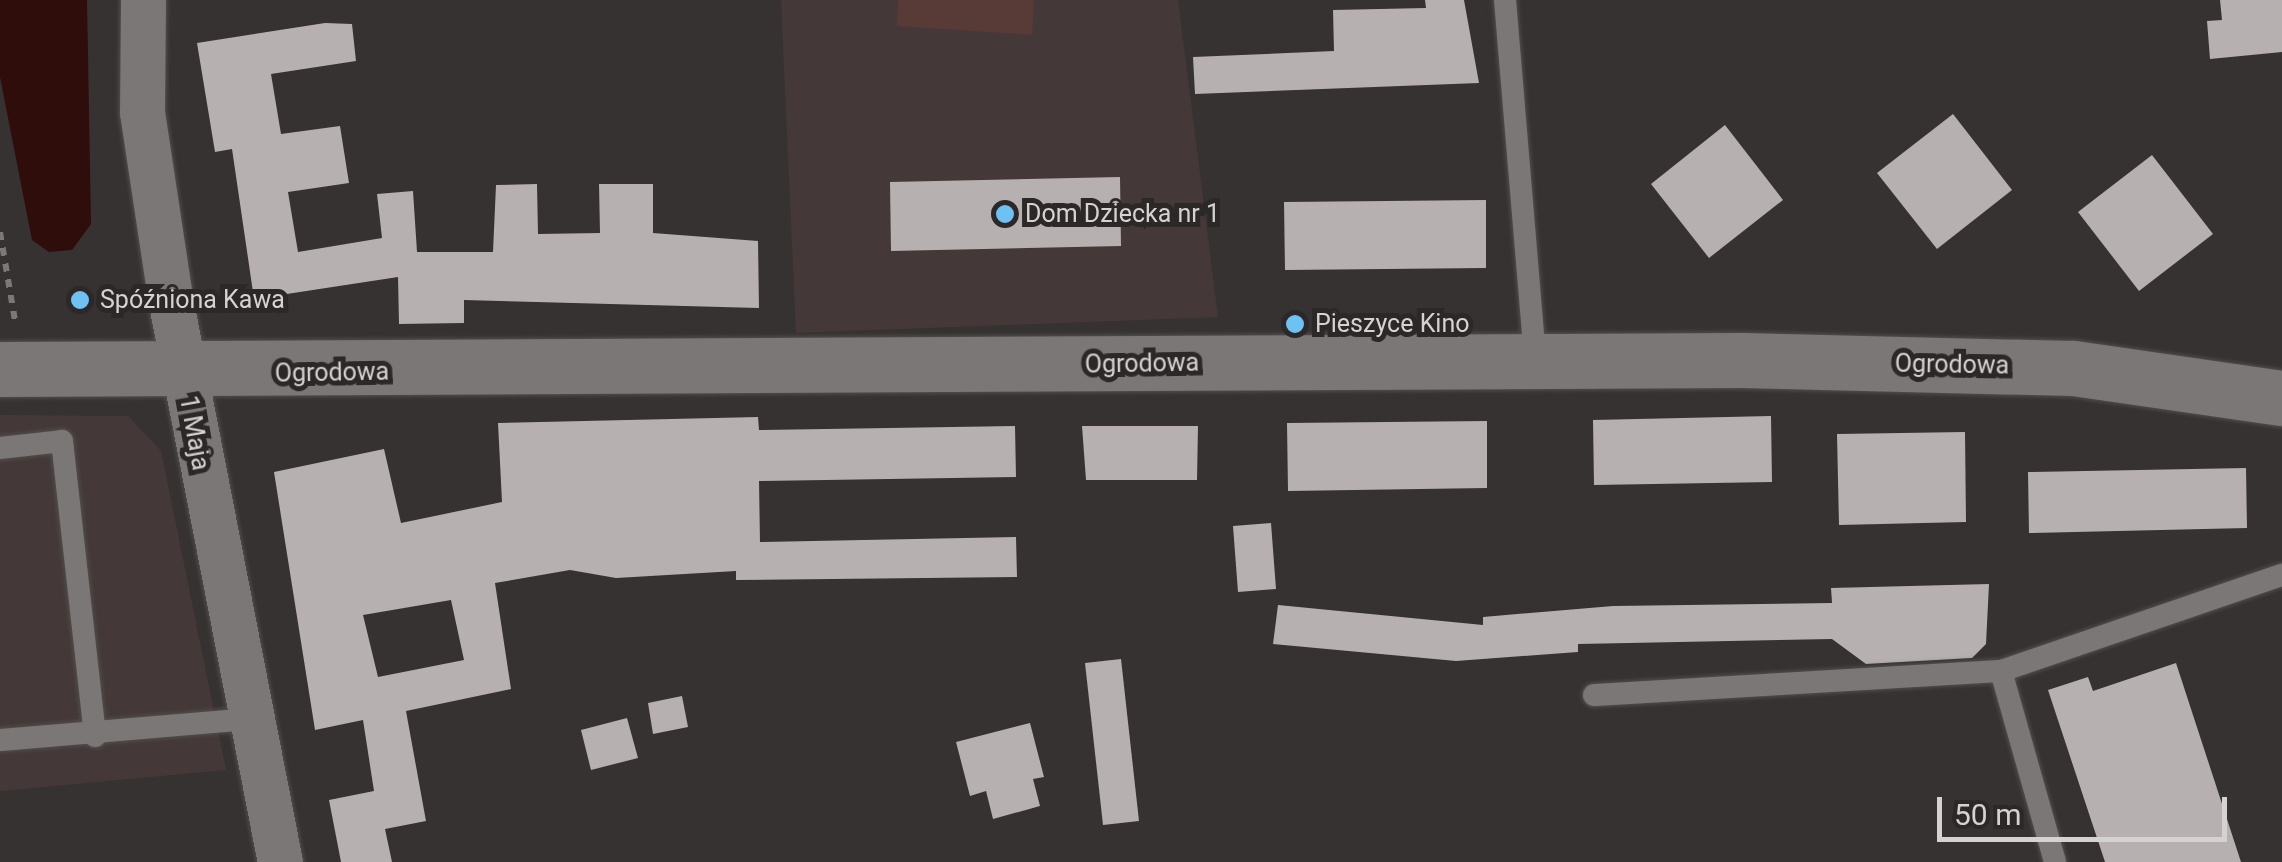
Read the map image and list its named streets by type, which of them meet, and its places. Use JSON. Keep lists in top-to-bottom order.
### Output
{
  "streets": {
    "street": ["Ogrodowa", "1 Maja"]
  },
  "crossings": [
    ["Ogrodowa", "1 Maja"]
  ],
  "places": ["Dom Dziecka nr 1", "Spóźniona Kawa", "Pieszyce Kino"],
  "scale_bar": "50 m"
}
